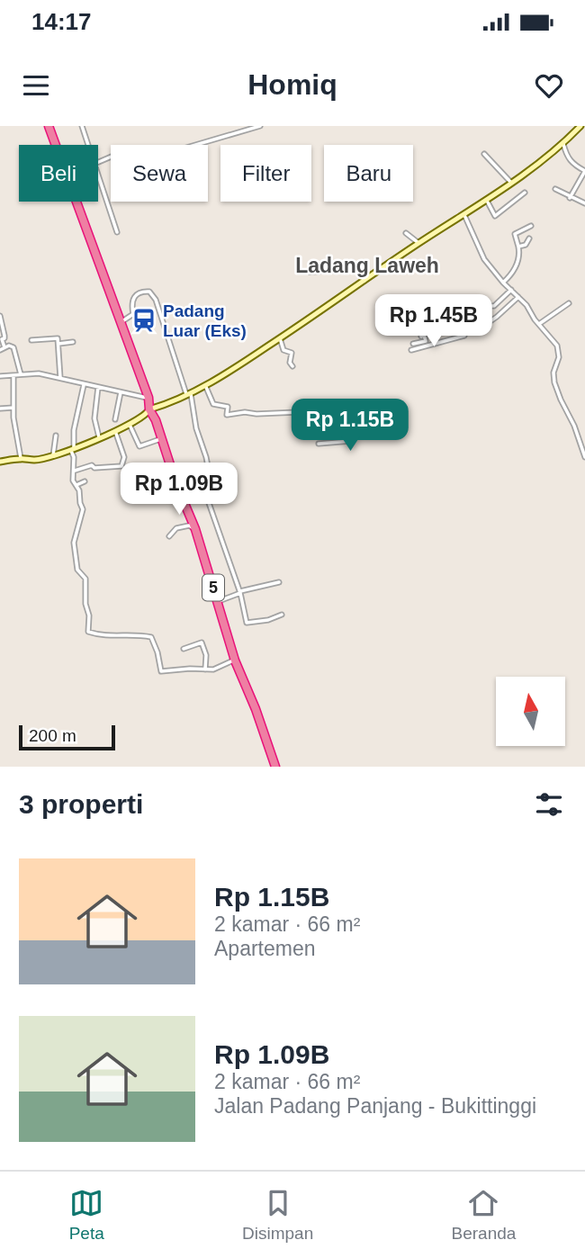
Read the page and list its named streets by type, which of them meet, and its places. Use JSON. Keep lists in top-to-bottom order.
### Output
{
  "streets": {
    "highway": ["5"]
  },
  "districts": ["Ladang Laweh"],
  "places": {
    "station": ["Padang Luar (Eks)"]
  },
  "scale_bar": "200 m",
  "north": "top",
  "page": {
    "status": "14:17",
    "header": "Homiq",
    "chip": [
      "Beli",
      "Sewa",
      "Filter",
      "Baru"
    ],
    "price": ["Rp 1.45B", "Rp 1.15B", "Rp 1.09B"],
    "scale": "200 m",
    "heading": "3 properti",
    "list": [
      {
        "name": "Rp 1.15B",
        "note": "2 kamar · 66 m² · Apartemen"
      },
      {
        "name": "Rp 1.09B",
        "note": "2 kamar · 66 m² · Jalan Padang Panjang - Bukittinggi"
      }
    ],
    "tabs": ["Peta", "Disimpan", "Beranda"]
  }
}
